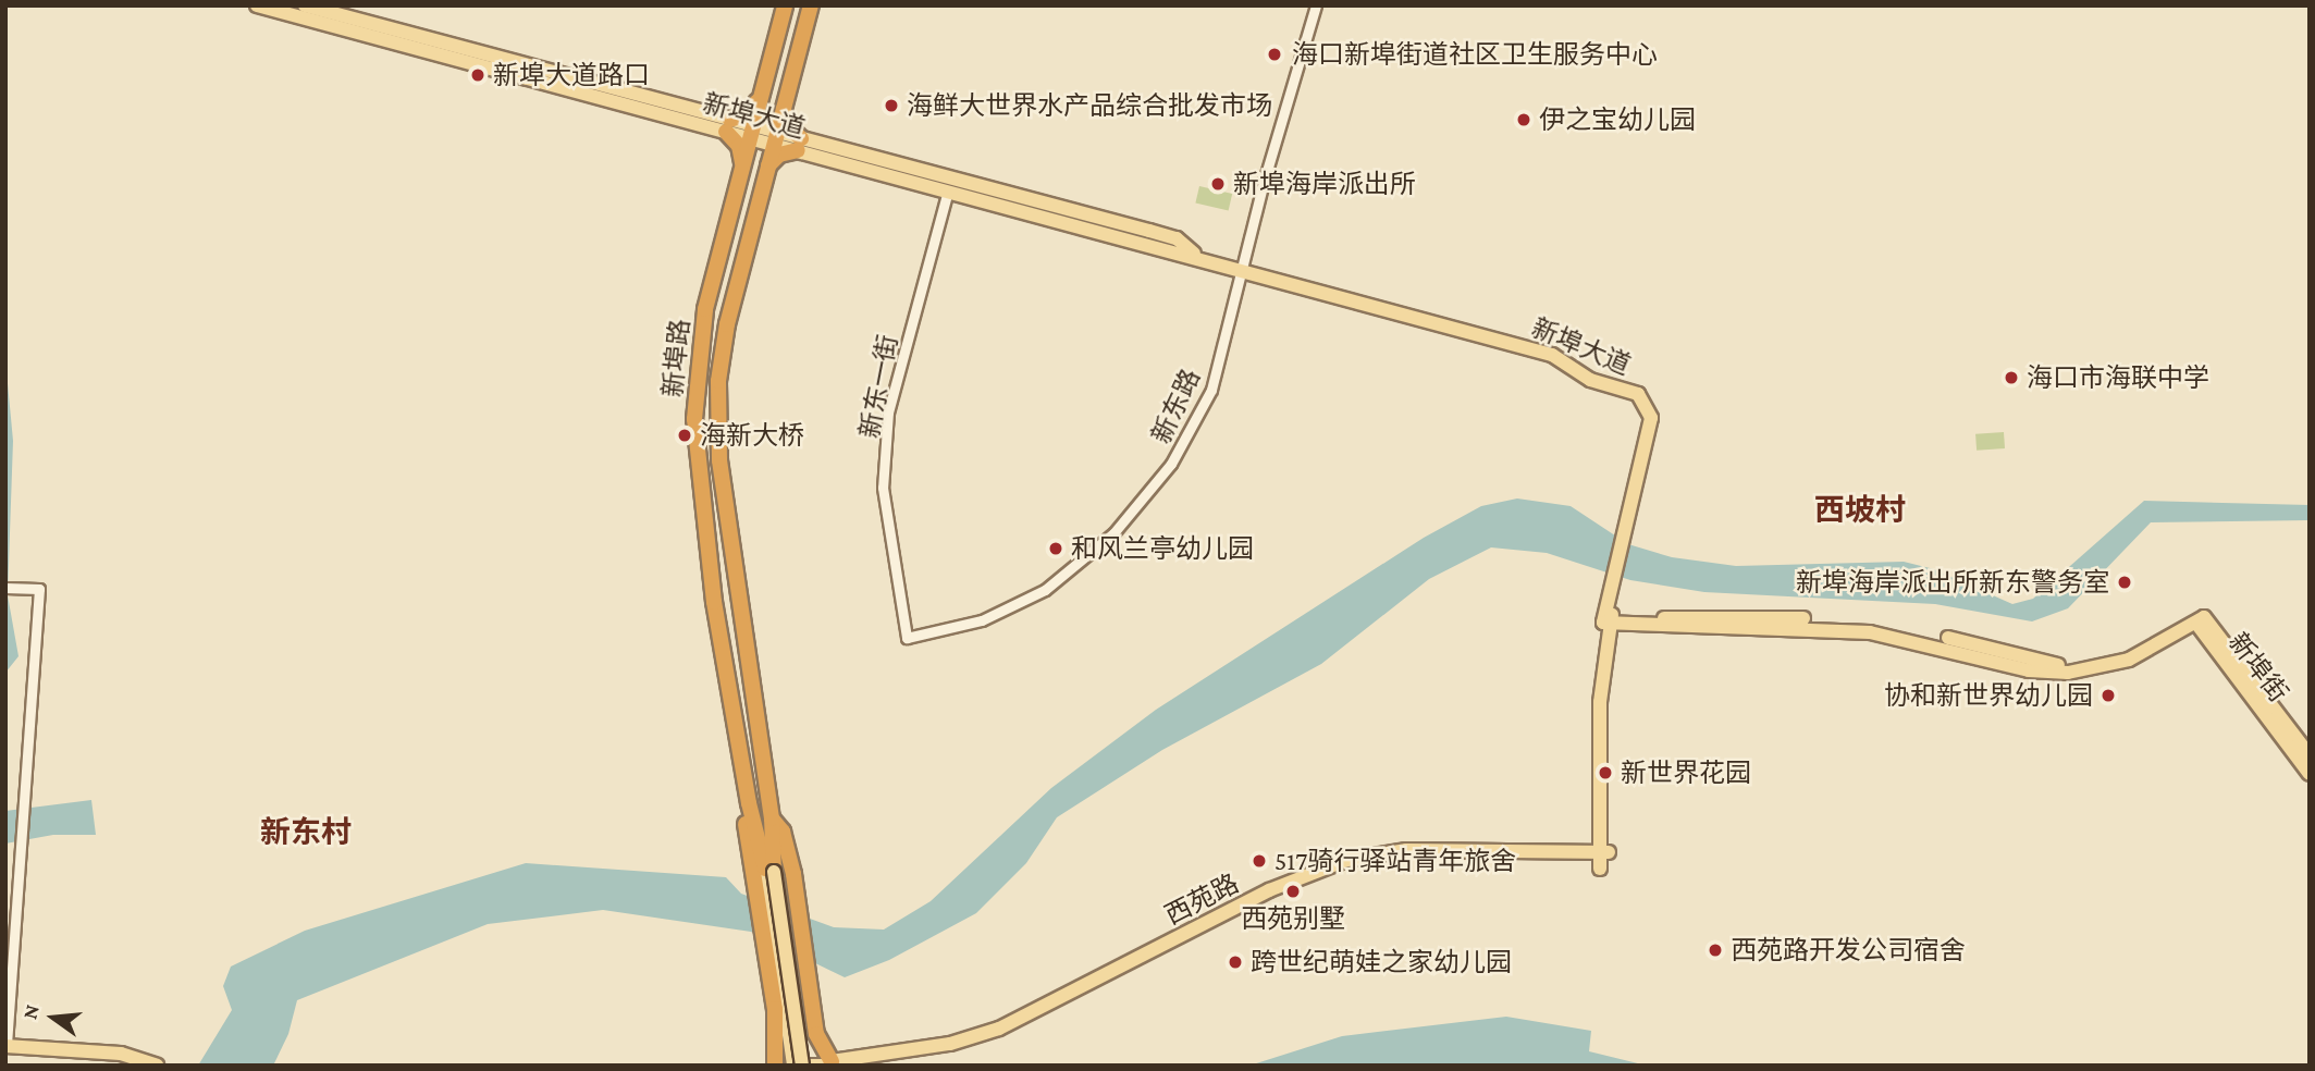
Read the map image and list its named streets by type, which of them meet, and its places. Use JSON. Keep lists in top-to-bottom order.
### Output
{
  "streets": {
    "highway": ["新埠路"],
    "main road": ["新埠大道", "新埠街", "西苑路"],
    "street": ["新东一街", "新东路"]
  },
  "crossings": [
    ["新埠大道", "新埠路"],
    ["新埠大道", "新东一街"],
    ["新埠大道", "新东路"],
    ["新埠大道", "西苑路"],
    ["新东一街", "新东路"]
  ],
  "districts": ["西坡村", "新东村"],
  "places": [
    "海口新埠街道社区卫生服务中心",
    "新埠大道路口",
    "海鲜大世界水产品综合批发市场",
    "伊之宝幼儿园",
    "新埠海岸派出所",
    "海口市海联中学",
    "海新大桥",
    "和风兰亭幼儿园",
    "新埠海岸派出所新东警务室",
    "协和新世界幼儿园",
    "新世界花园",
    "517骑行驿站青年旅舍",
    "西苑别墅",
    "西苑路开发公司宿舍",
    "跨世纪萌娃之家幼儿园"
  ],
  "north": "left"
}
